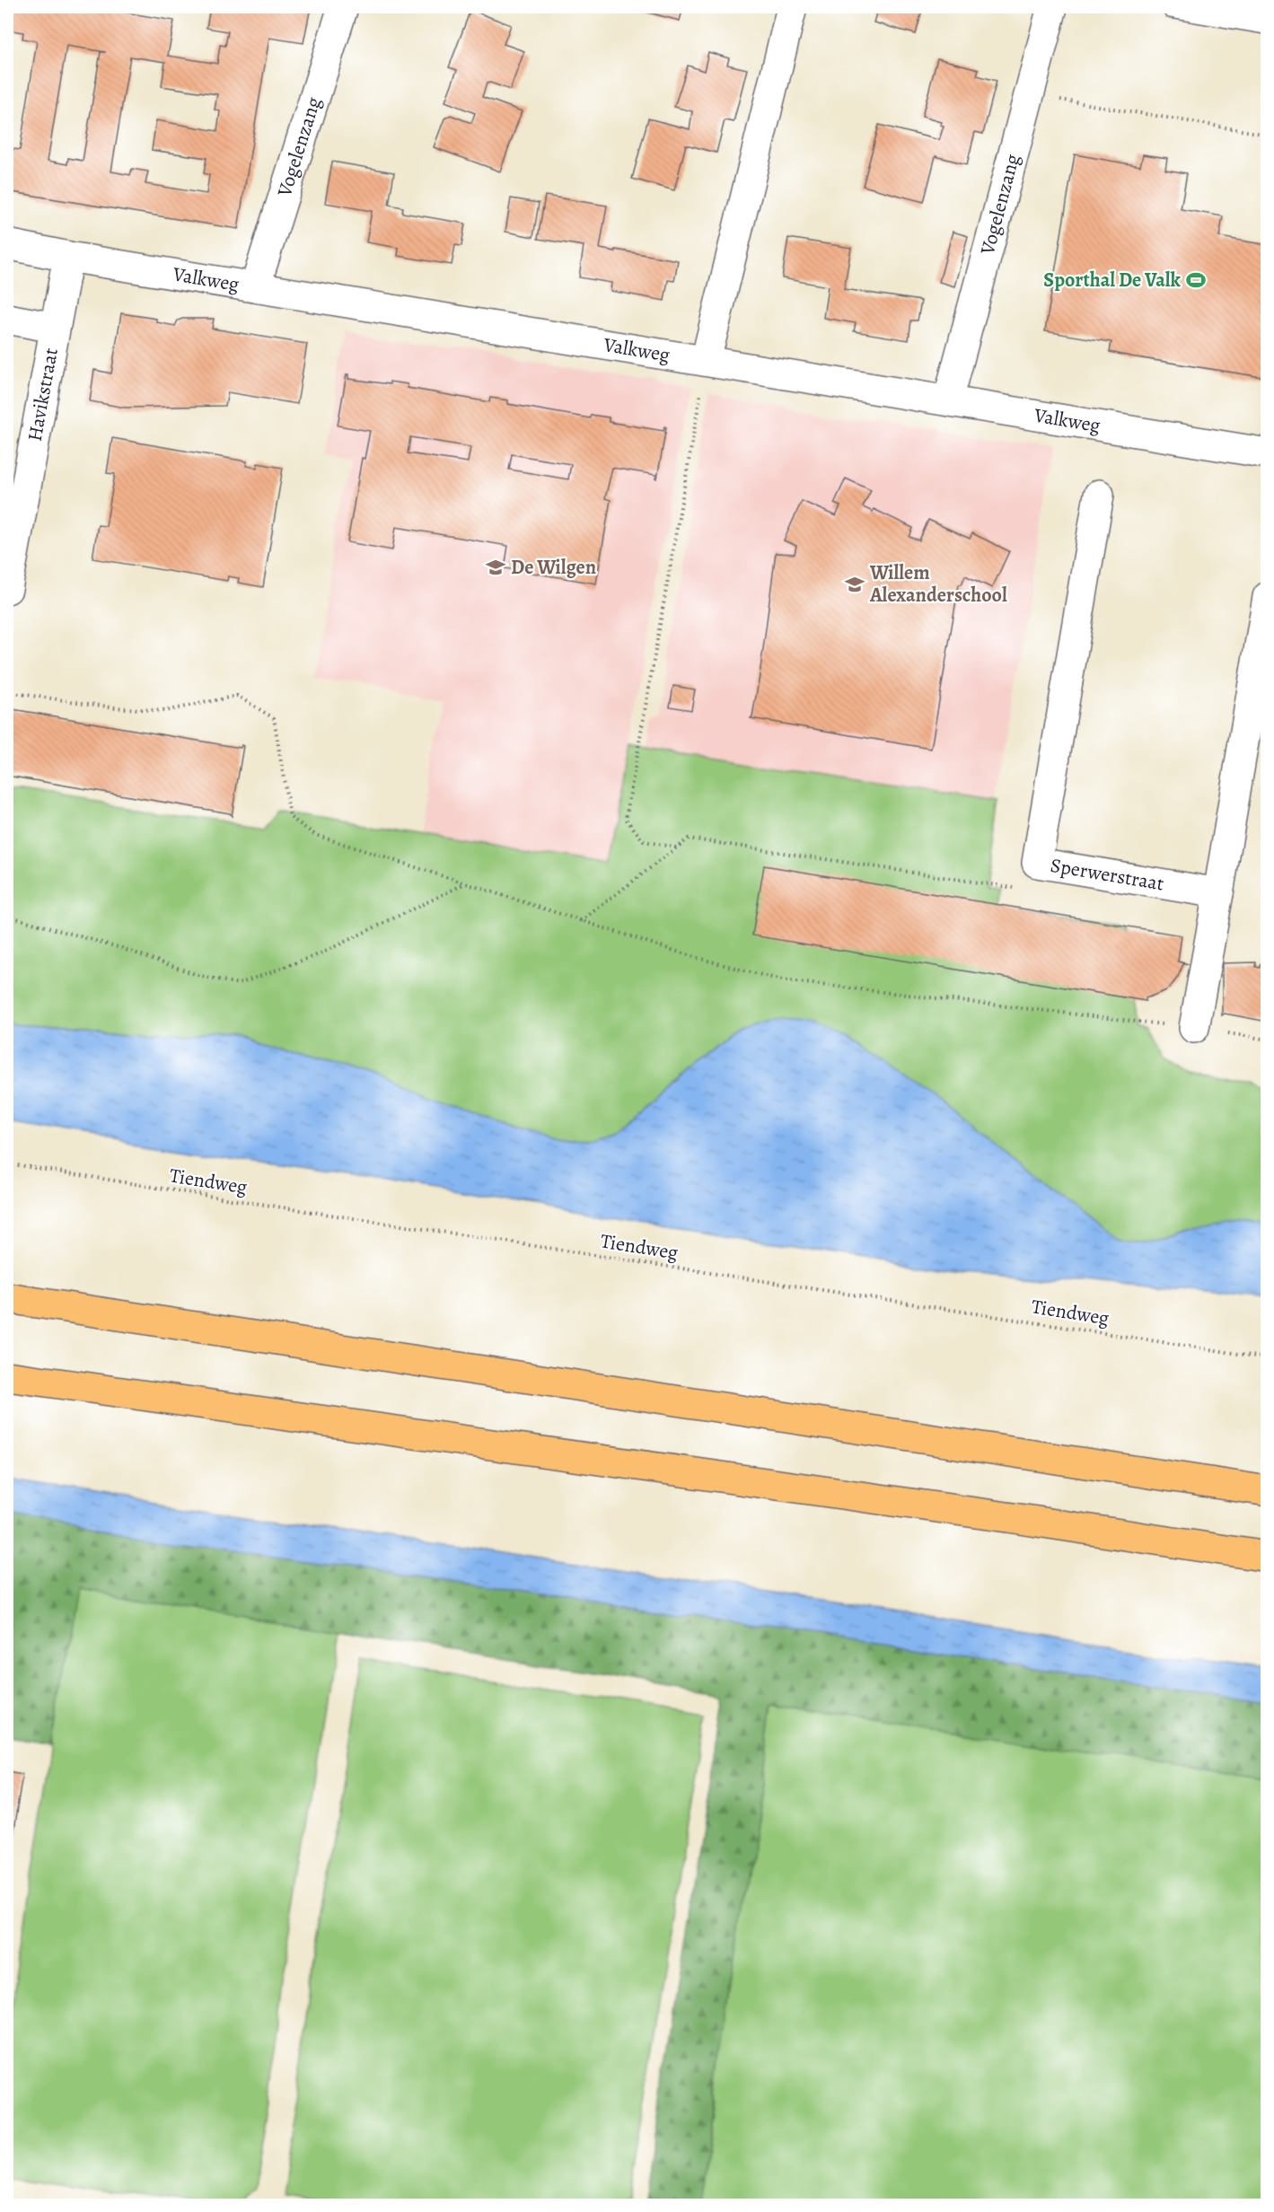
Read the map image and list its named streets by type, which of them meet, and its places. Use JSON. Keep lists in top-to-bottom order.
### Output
{
  "streets": {
    "street": [
      "Vogelenzang",
      "Valkweg",
      "Havikstraat",
      "Sperwerstraat"
    ],
    "path": ["Tiendweg"]
  },
  "crossings": [
    ["Vogelenzang", "Valkweg"],
    ["Valkweg", "Havikstraat"]
  ],
  "places": {
    "sports": ["Sporthal De Valk"],
    "school or university": ["De Wilgen", "Willem Alexanderschool"]
  }
}
